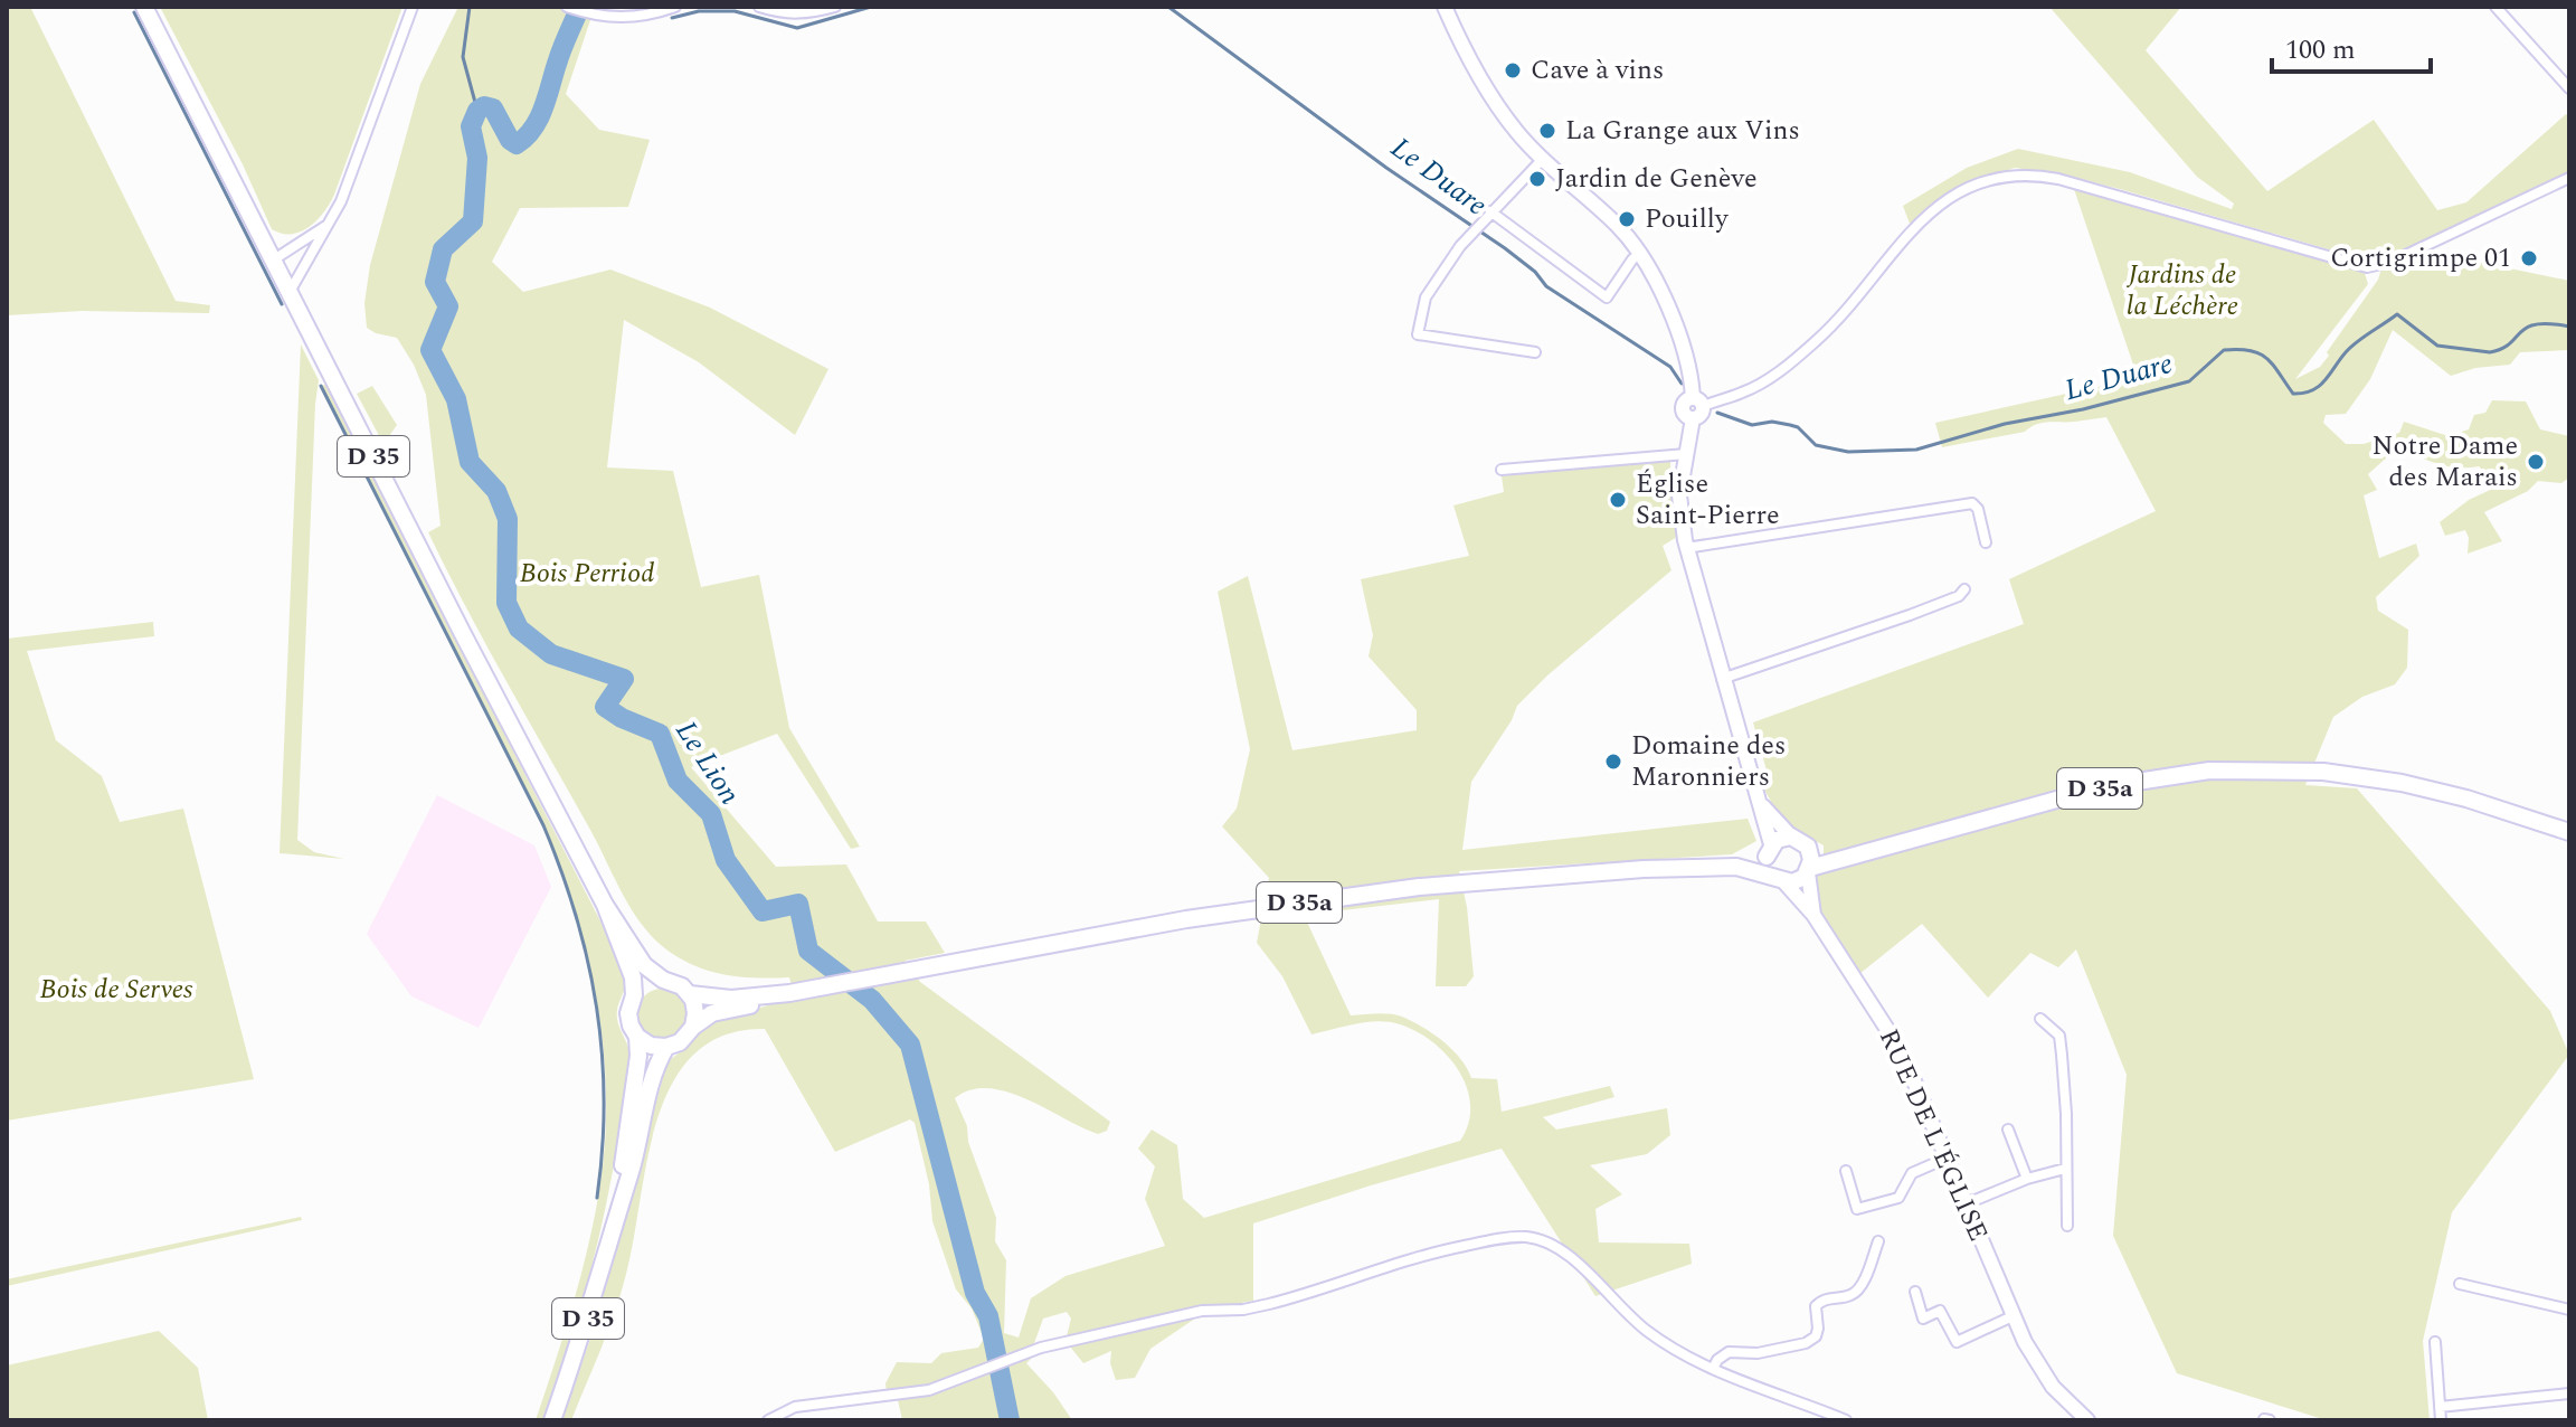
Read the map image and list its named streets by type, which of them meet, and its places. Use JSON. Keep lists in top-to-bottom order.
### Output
{
  "streets": {
    "main road": ["D 35", "D 35a"],
    "street": ["RUE DE L'ÉGLISE"]
  },
  "crossings": [
    ["D 35", "D 35a"],
    ["D 35a", "RUE DE L'ÉGLISE"]
  ],
  "water": ["Le Duare", "Le Lion"],
  "parks": ["Jardins de la Léchère", "Bois Perriod", "Bois de Serves"],
  "places": [
    "Cave à vins",
    "La Grange aux Vins",
    "Jardin de Genève",
    "Pouilly",
    "Cortigrimpe 01",
    "Notre Dame des Marais",
    "Église Saint-Pierre",
    "Domaine des Maronniers"
  ],
  "scale_bar": "100 m"
}
